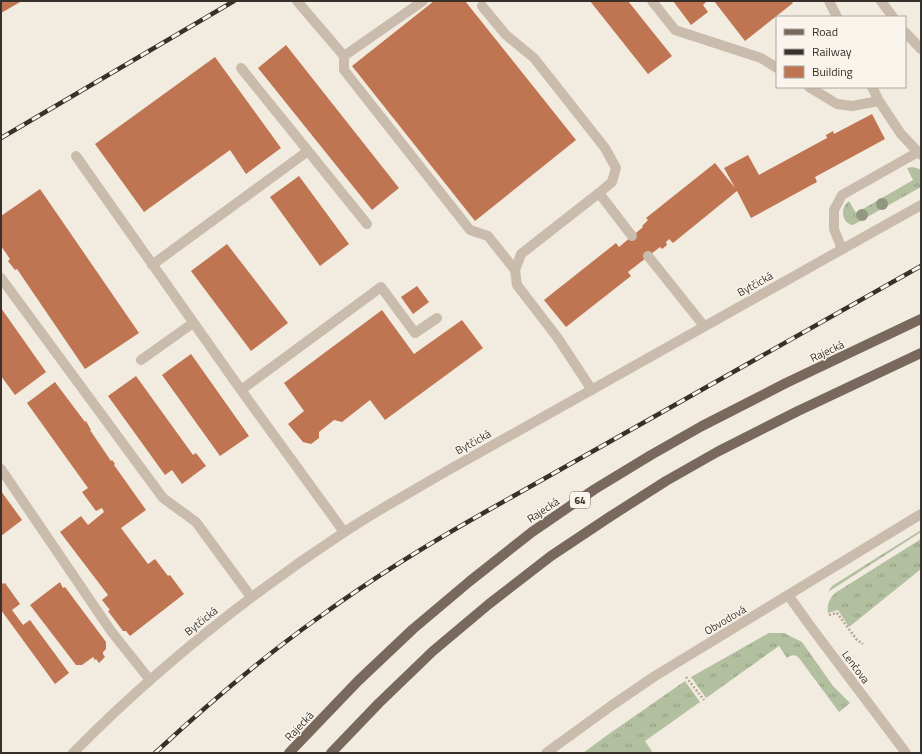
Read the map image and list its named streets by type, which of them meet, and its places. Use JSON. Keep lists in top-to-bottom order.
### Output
{
  "streets": {
    "main road": ["Rajecká", "64"],
    "street": ["Bytčická", "Obvodová", "Lenčova"]
  },
  "crossings": [
    ["Obvodová", "Lenčova"]
  ],
  "legend": ["Road", "Railway", "Building"]
}
